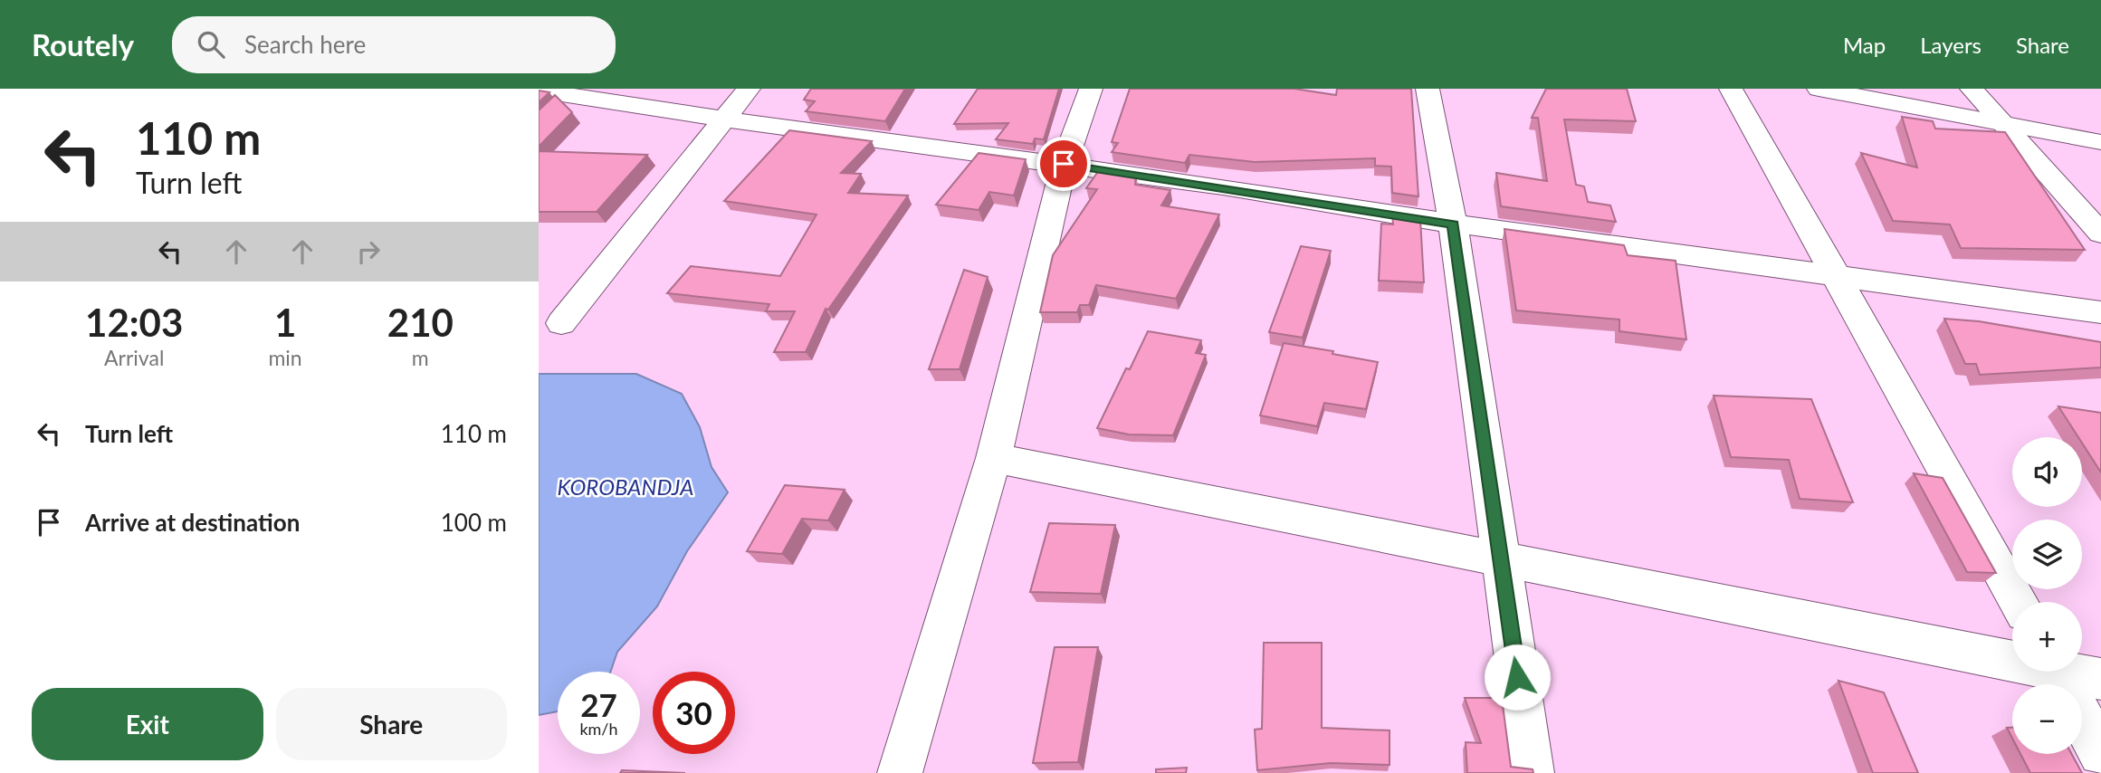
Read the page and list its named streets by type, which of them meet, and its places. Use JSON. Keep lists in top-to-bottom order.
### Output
{
  "water": ["KOROBANDJA"],
  "page": {
    "header": "Routely",
    "search": "Search here",
    "nav": ["Map", "Layers", "Share"],
    "turn": ["110 m", "Turn left"],
    "eta": [
      "12:03",
      "Arrival",
      "1",
      "min",
      "210",
      "m"
    ],
    "list": [
      {
        "name": "Turn left",
        "value": "110 m"
      },
      {
        "name": "Arrive at destination",
        "value": "100 m"
      }
    ],
    "map_buttons": ["+", "−"],
    "speed": "27 km/h",
    "limit": "30",
    "buttons": ["Exit", "Share"]
  }
}
